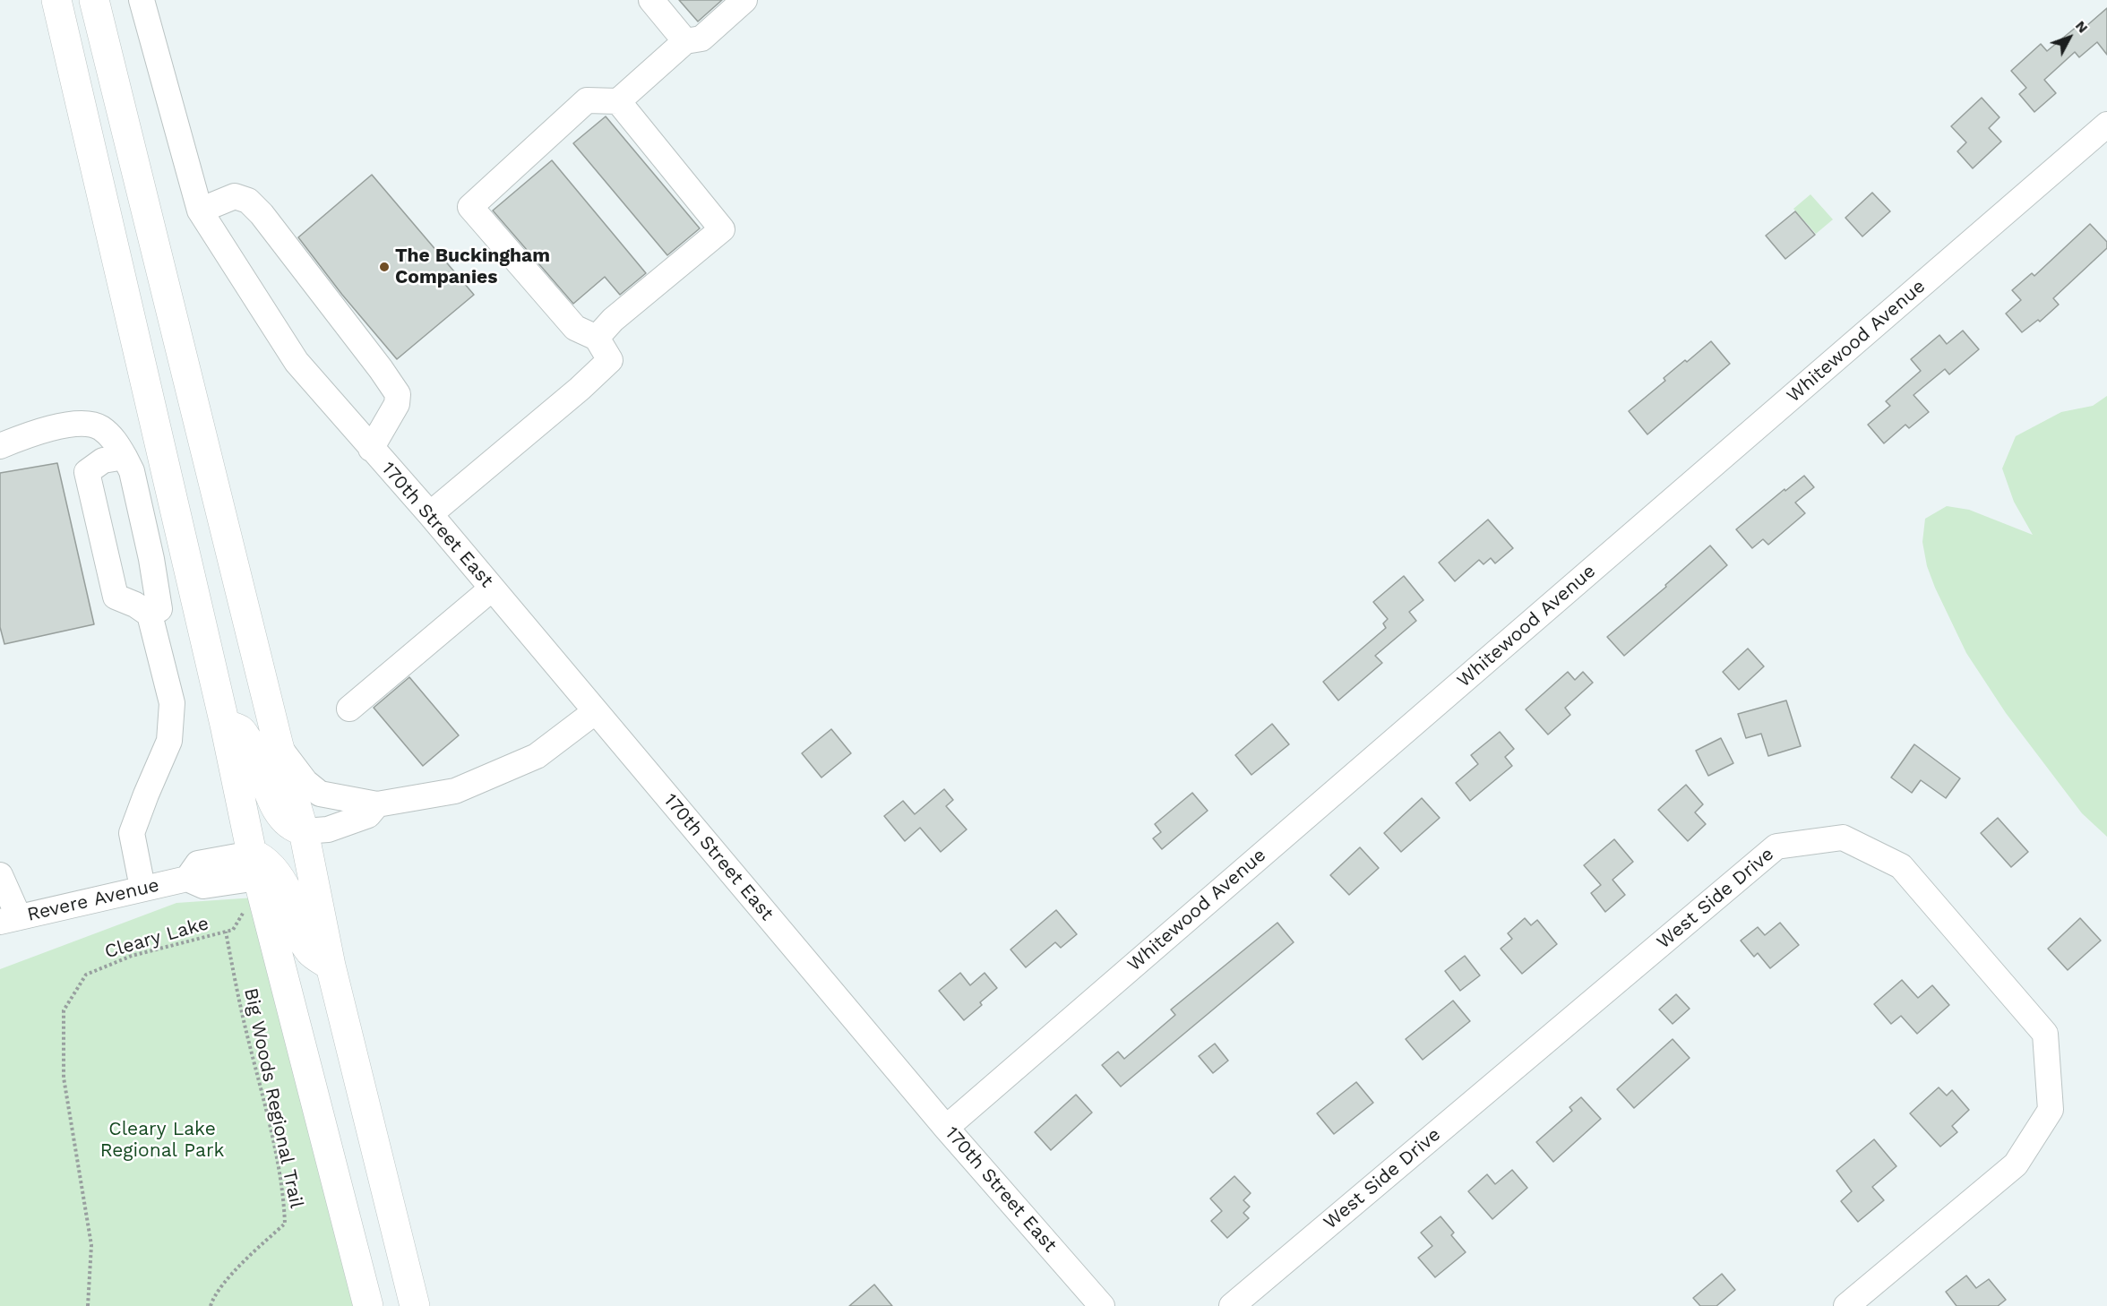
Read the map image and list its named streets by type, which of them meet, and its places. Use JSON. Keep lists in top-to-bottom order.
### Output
{
  "streets": {
    "street": [
      "Whitewood Avenue",
      "170th Street East",
      "West Side Drive",
      "Revere Avenue"
    ],
    "path": ["Cleary Lake", "Big Woods Regional Trail"]
  },
  "crossings": [
    ["Whitewood Avenue", "170th Street East"],
    ["Cleary Lake", "Big Woods Regional Trail"]
  ],
  "parks": ["Cleary Lake Regional Park"],
  "places": ["The Buckingham Companies"],
  "north": "top right"
}
